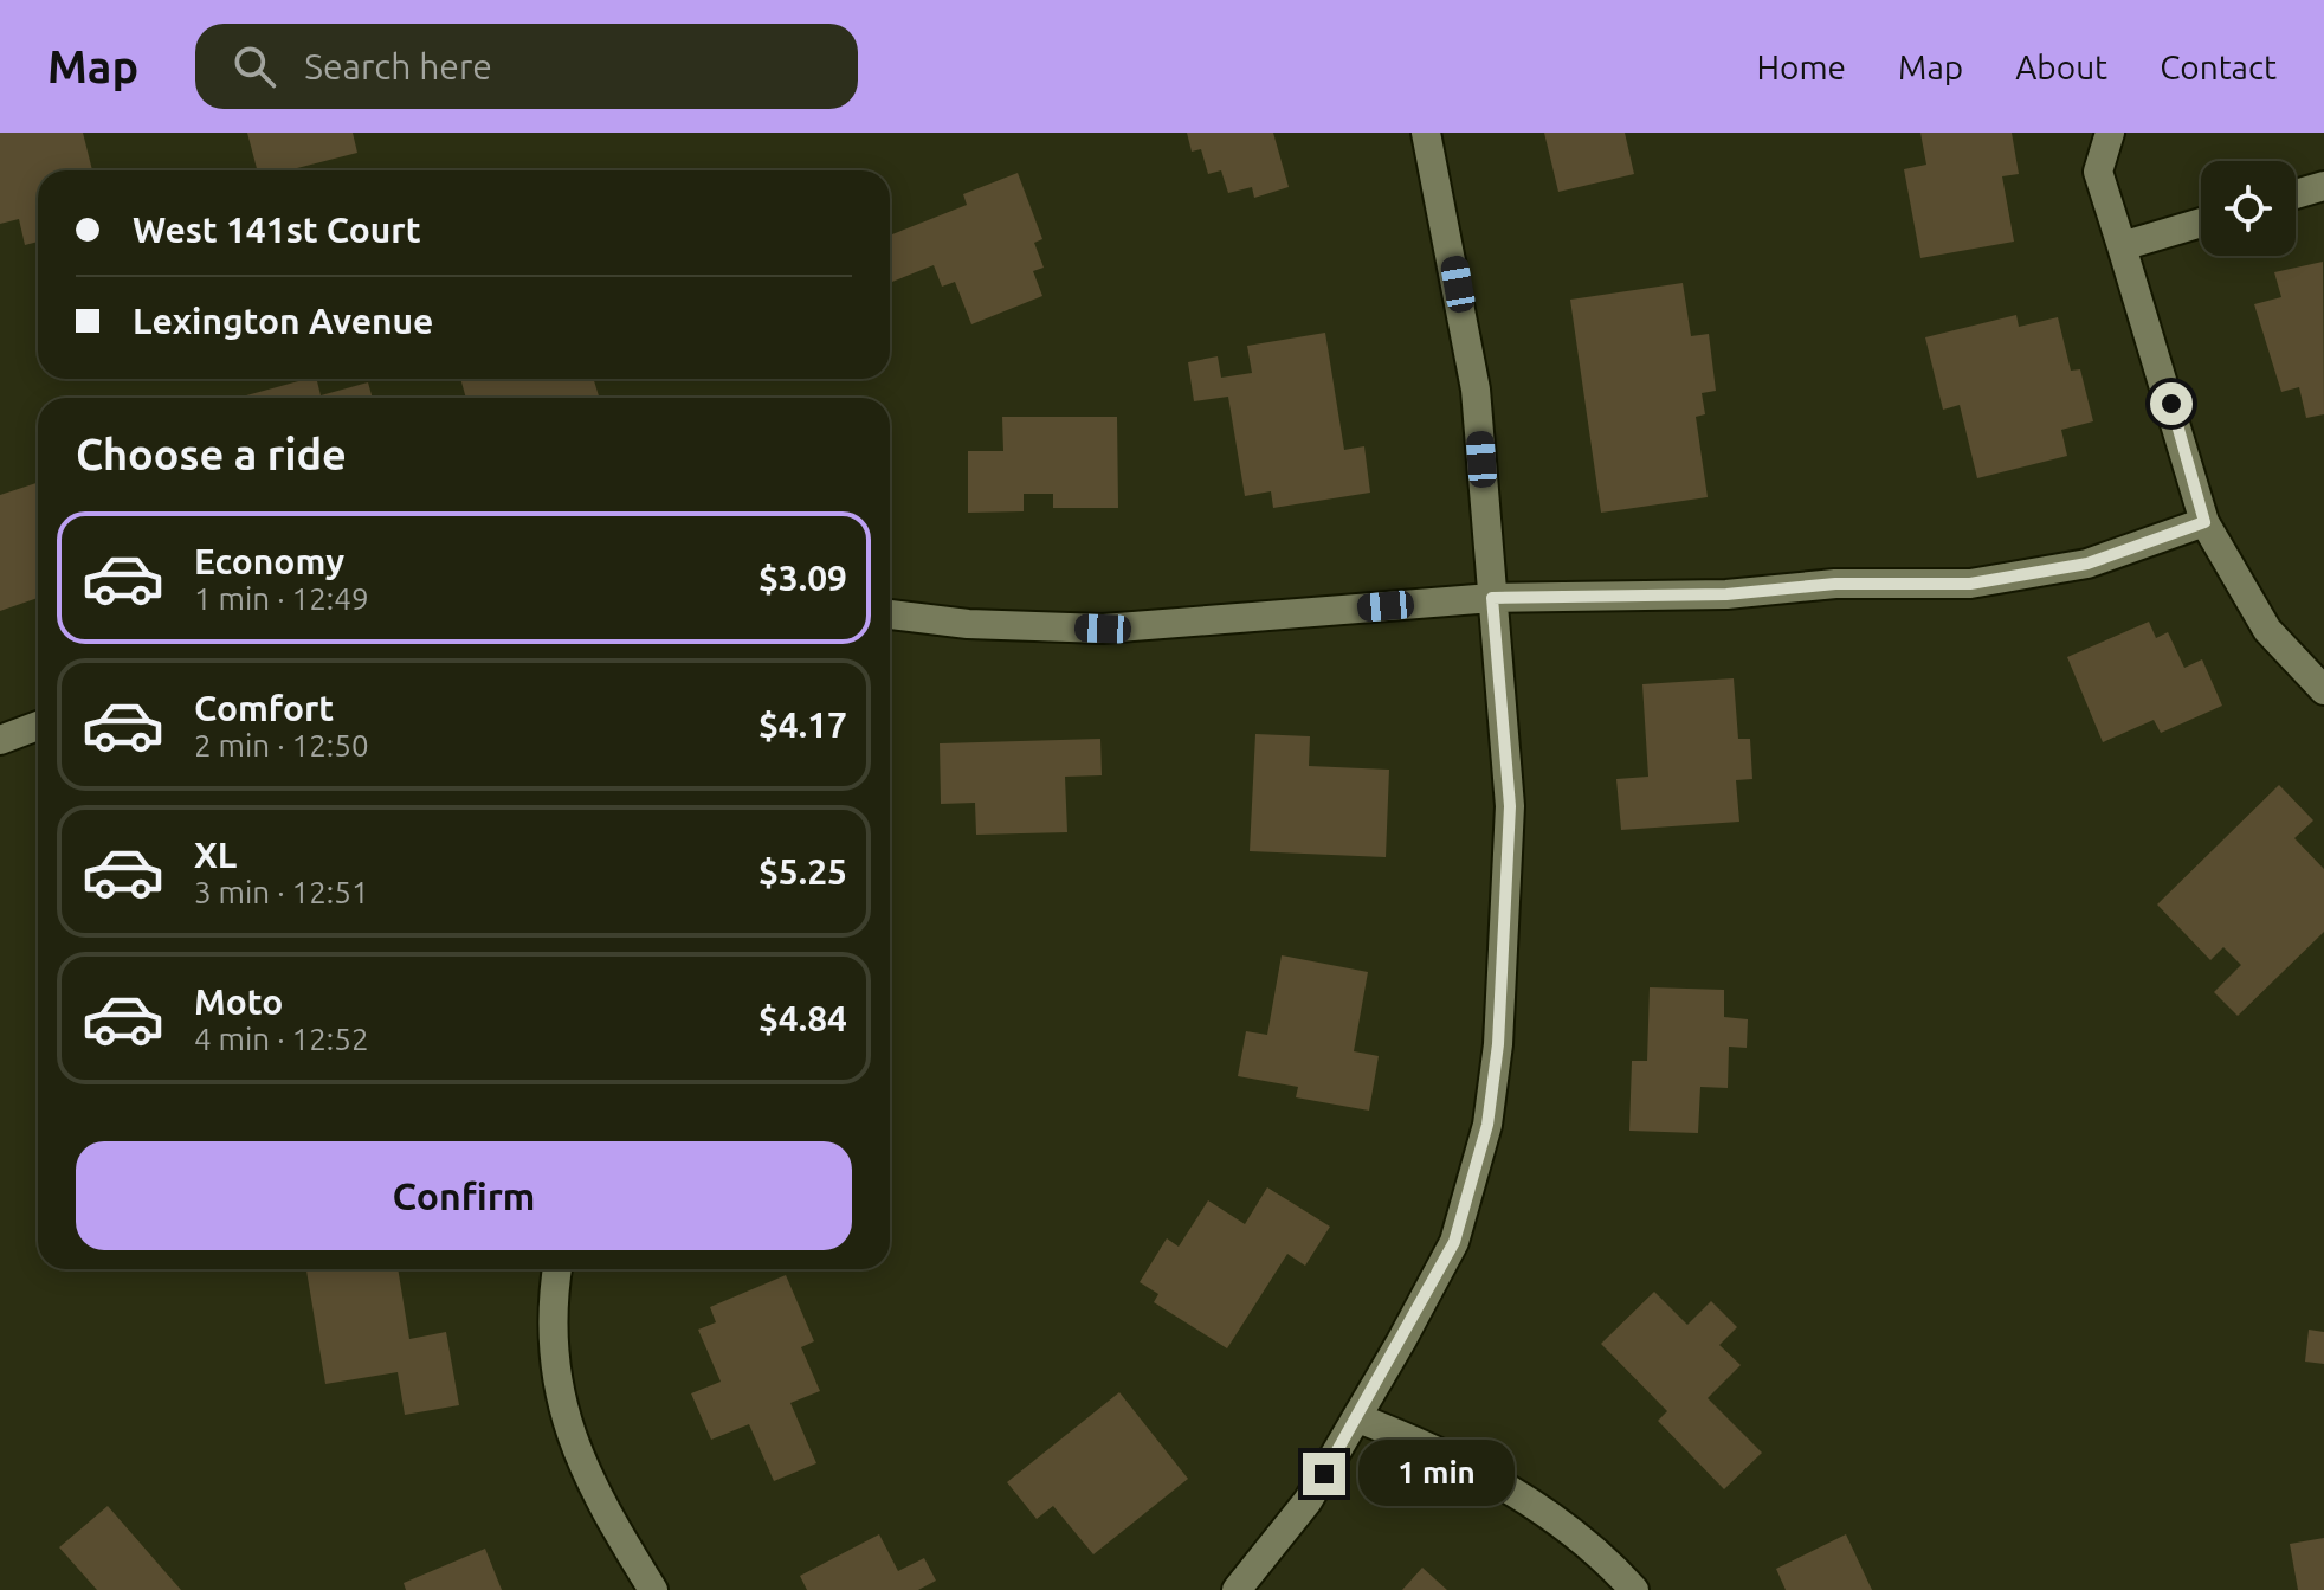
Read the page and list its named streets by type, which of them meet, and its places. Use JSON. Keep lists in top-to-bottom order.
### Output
{
  "page": {
    "header": "Map",
    "search": "Search here",
    "nav": [
      "Home",
      "Map",
      "About",
      "Contact"
    ],
    "banner": ["West 141st Court", "Lexington Avenue"],
    "heading": "Choose a ride",
    "list": [
      {
        "name": "Economy",
        "note": "1 min · 12:49",
        "value": "$3.09"
      },
      {
        "name": "Comfort",
        "note": "2 min · 12:50",
        "value": "$4.17"
      },
      {
        "name": "XL",
        "note": "3 min · 12:51",
        "value": "$5.25"
      },
      {
        "name": "Moto",
        "note": "4 min · 12:52",
        "value": "$4.84"
      }
    ],
    "buttons": "Confirm",
    "bubble": "1 min"
  }
}
